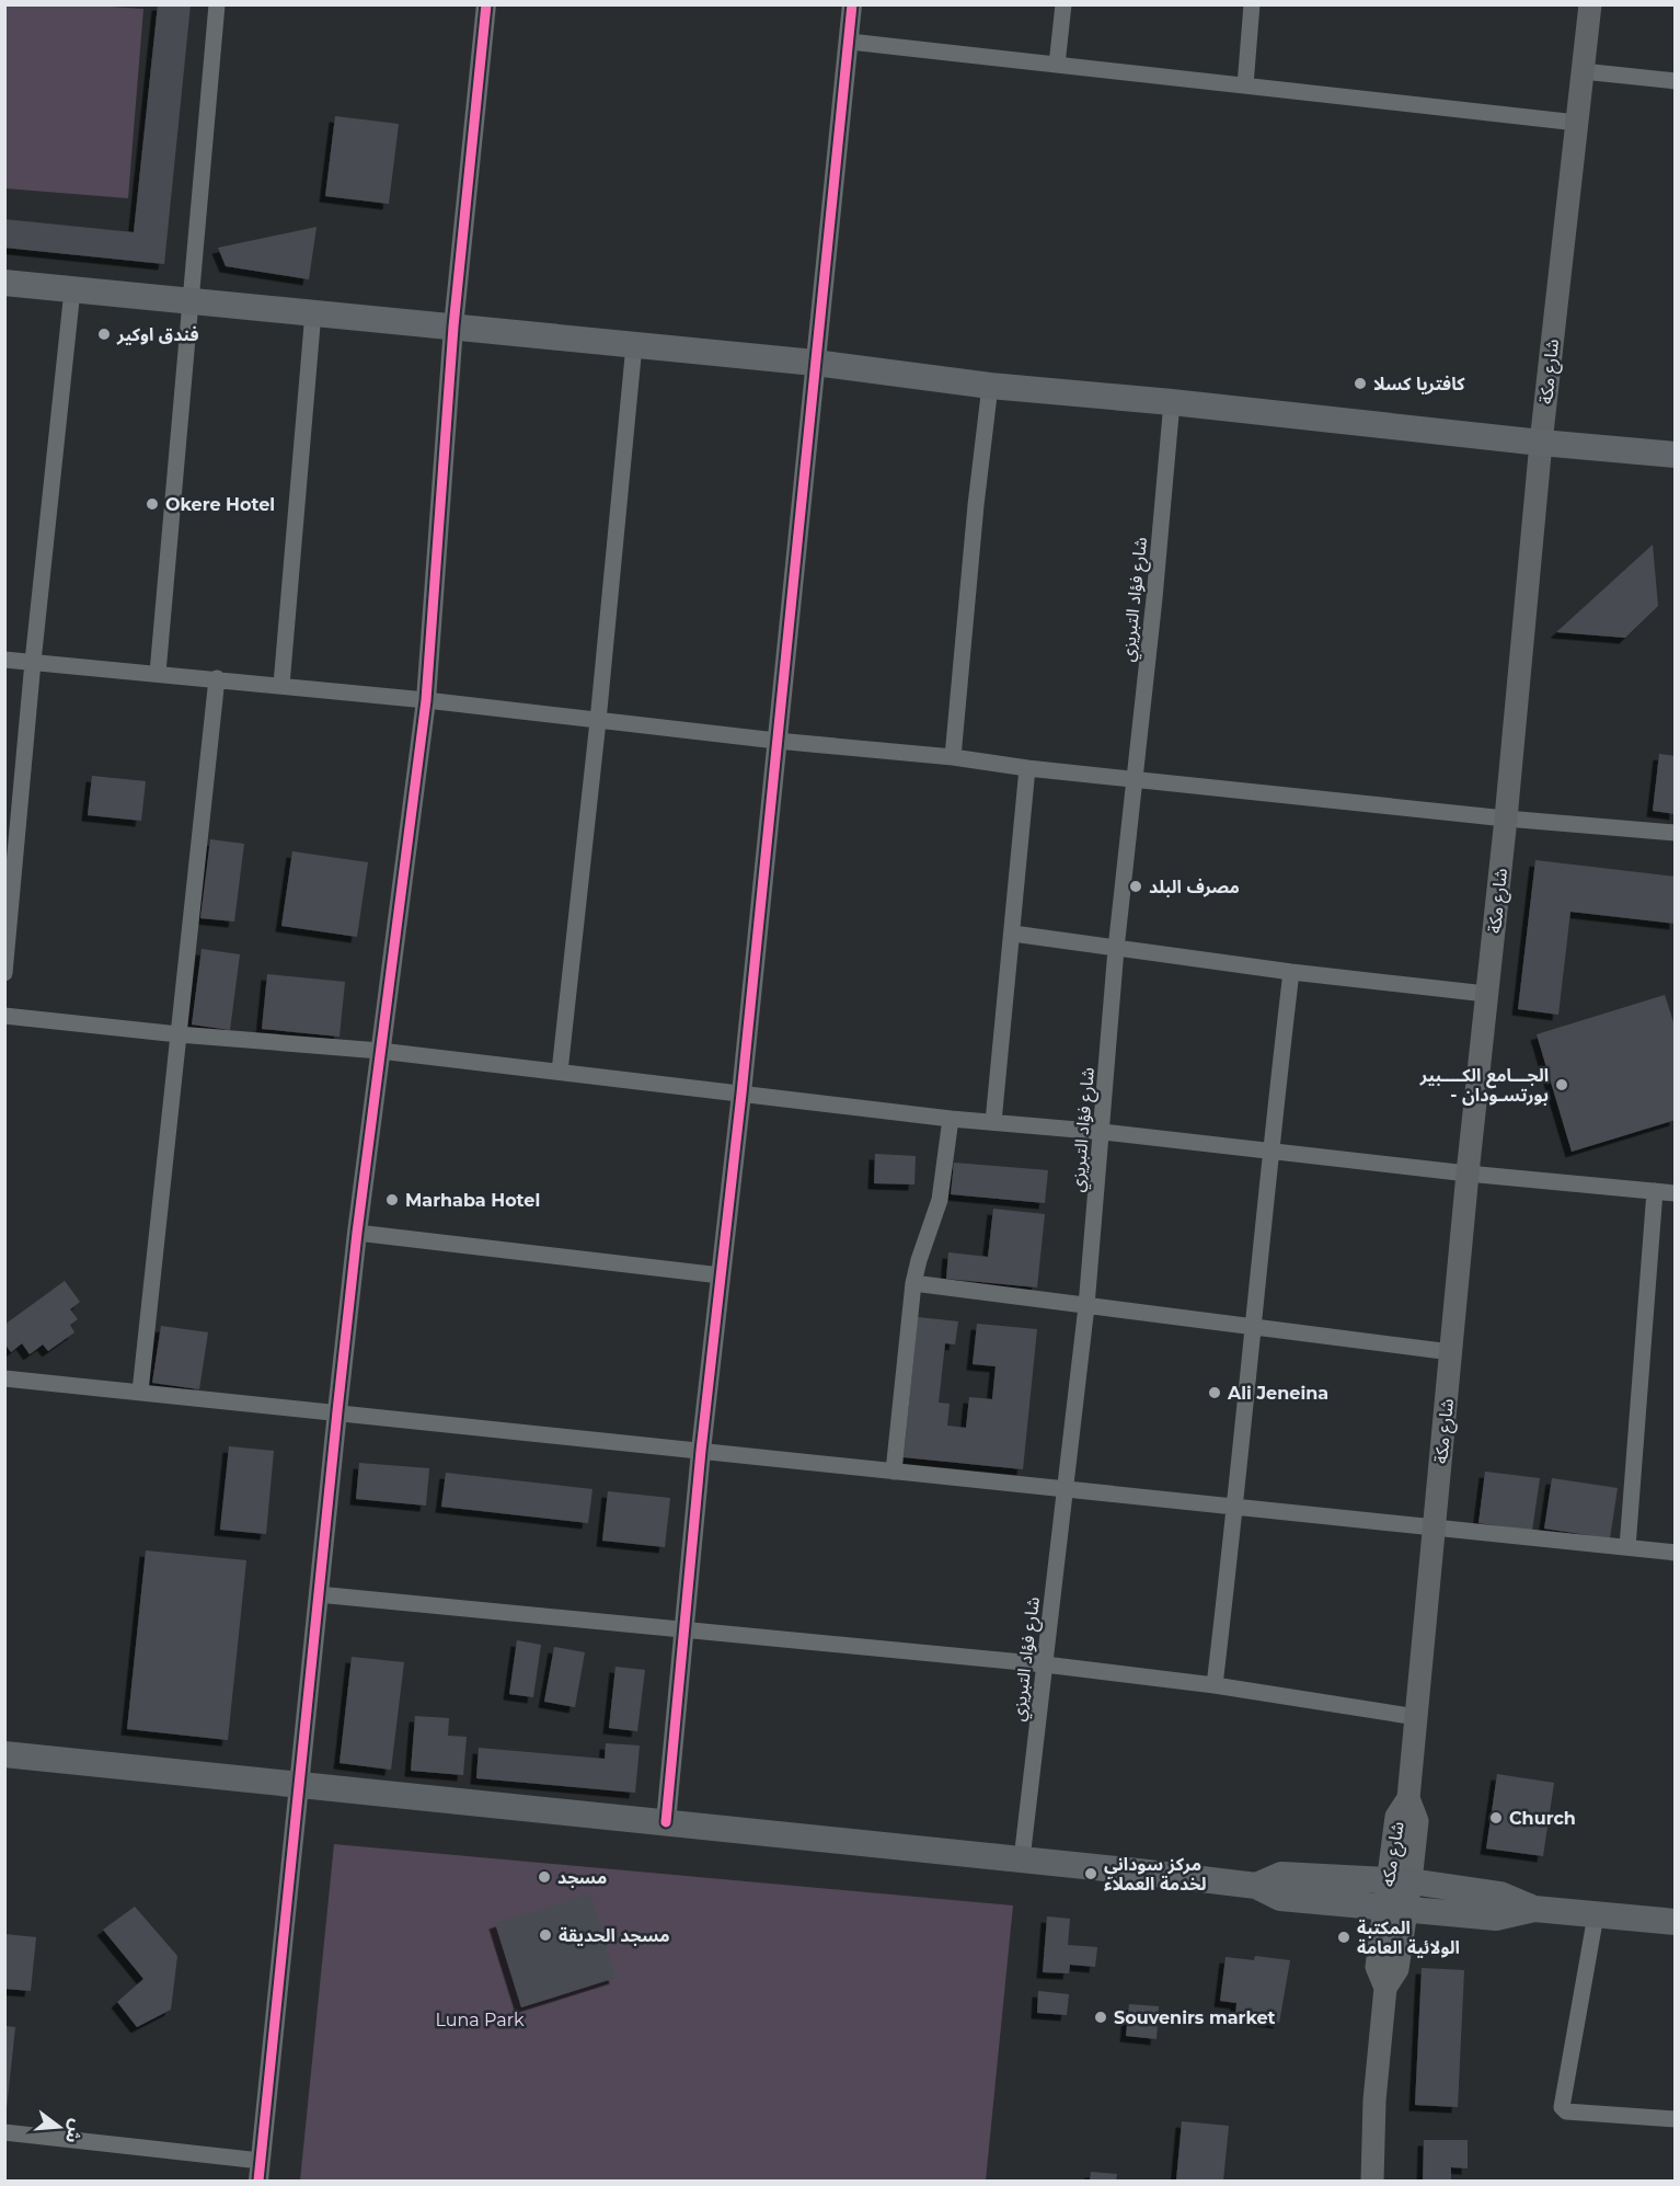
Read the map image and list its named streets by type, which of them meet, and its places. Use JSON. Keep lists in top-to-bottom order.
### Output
{
  "streets": {
    "main road": ["شارع مكة", "شارع مكه"],
    "street": ["شارع فؤاد التبريزي"]
  },
  "crossings": [
    ["شارع مكة", "شارع مكه"]
  ],
  "parks": ["Luna Park"],
  "places": [
    "فندق اوكير",
    "كافتريا كسلا",
    "Okere Hotel",
    "مصرف البلد",
    "الجـــامع الكــــبير - بورتسـودان",
    "Marhaba Hotel",
    "Ali Jeneina",
    "Church",
    "مركز سوداني لخدمة العملاء",
    "مسجد",
    "مسجد الحديقة",
    "المكتبة الولائية العامة",
    "Souvenirs market"
  ],
  "north": "right"
}
